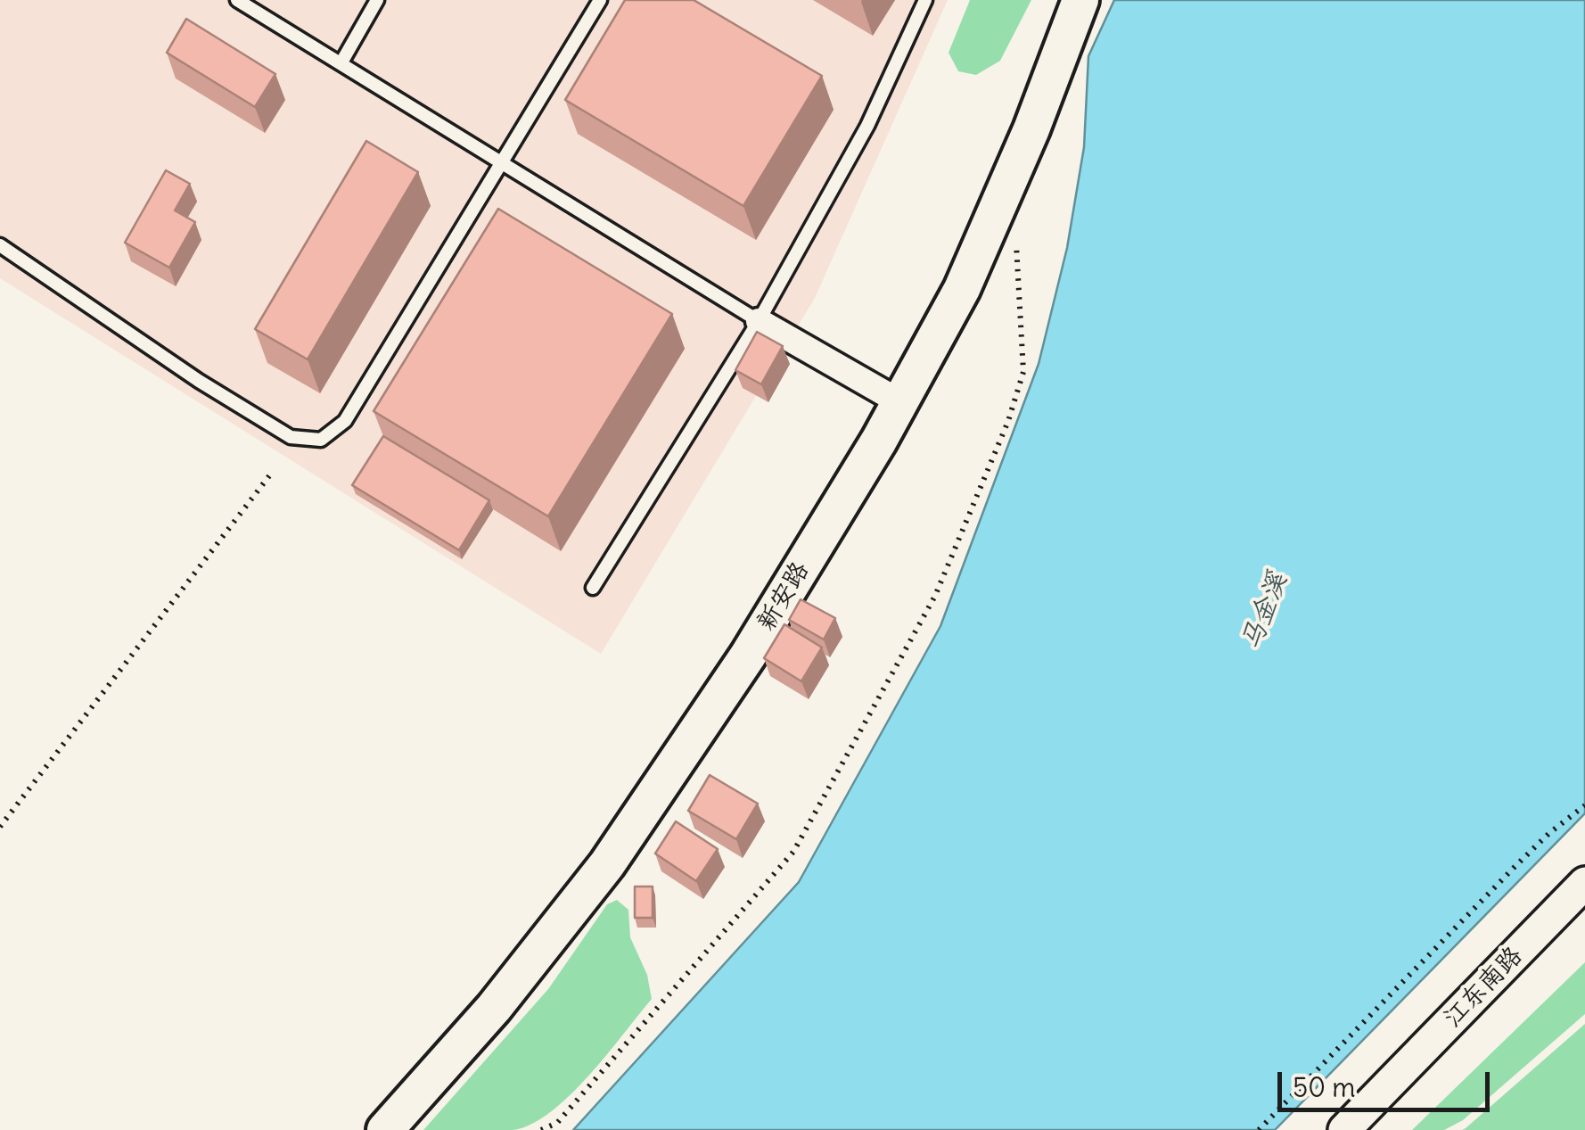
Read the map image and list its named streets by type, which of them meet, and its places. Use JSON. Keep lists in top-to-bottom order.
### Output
{
  "streets": {
    "main road": ["新安路"],
    "street": ["江东南路"]
  },
  "water": ["马金溪"],
  "scale_bar": "50 m"
}
